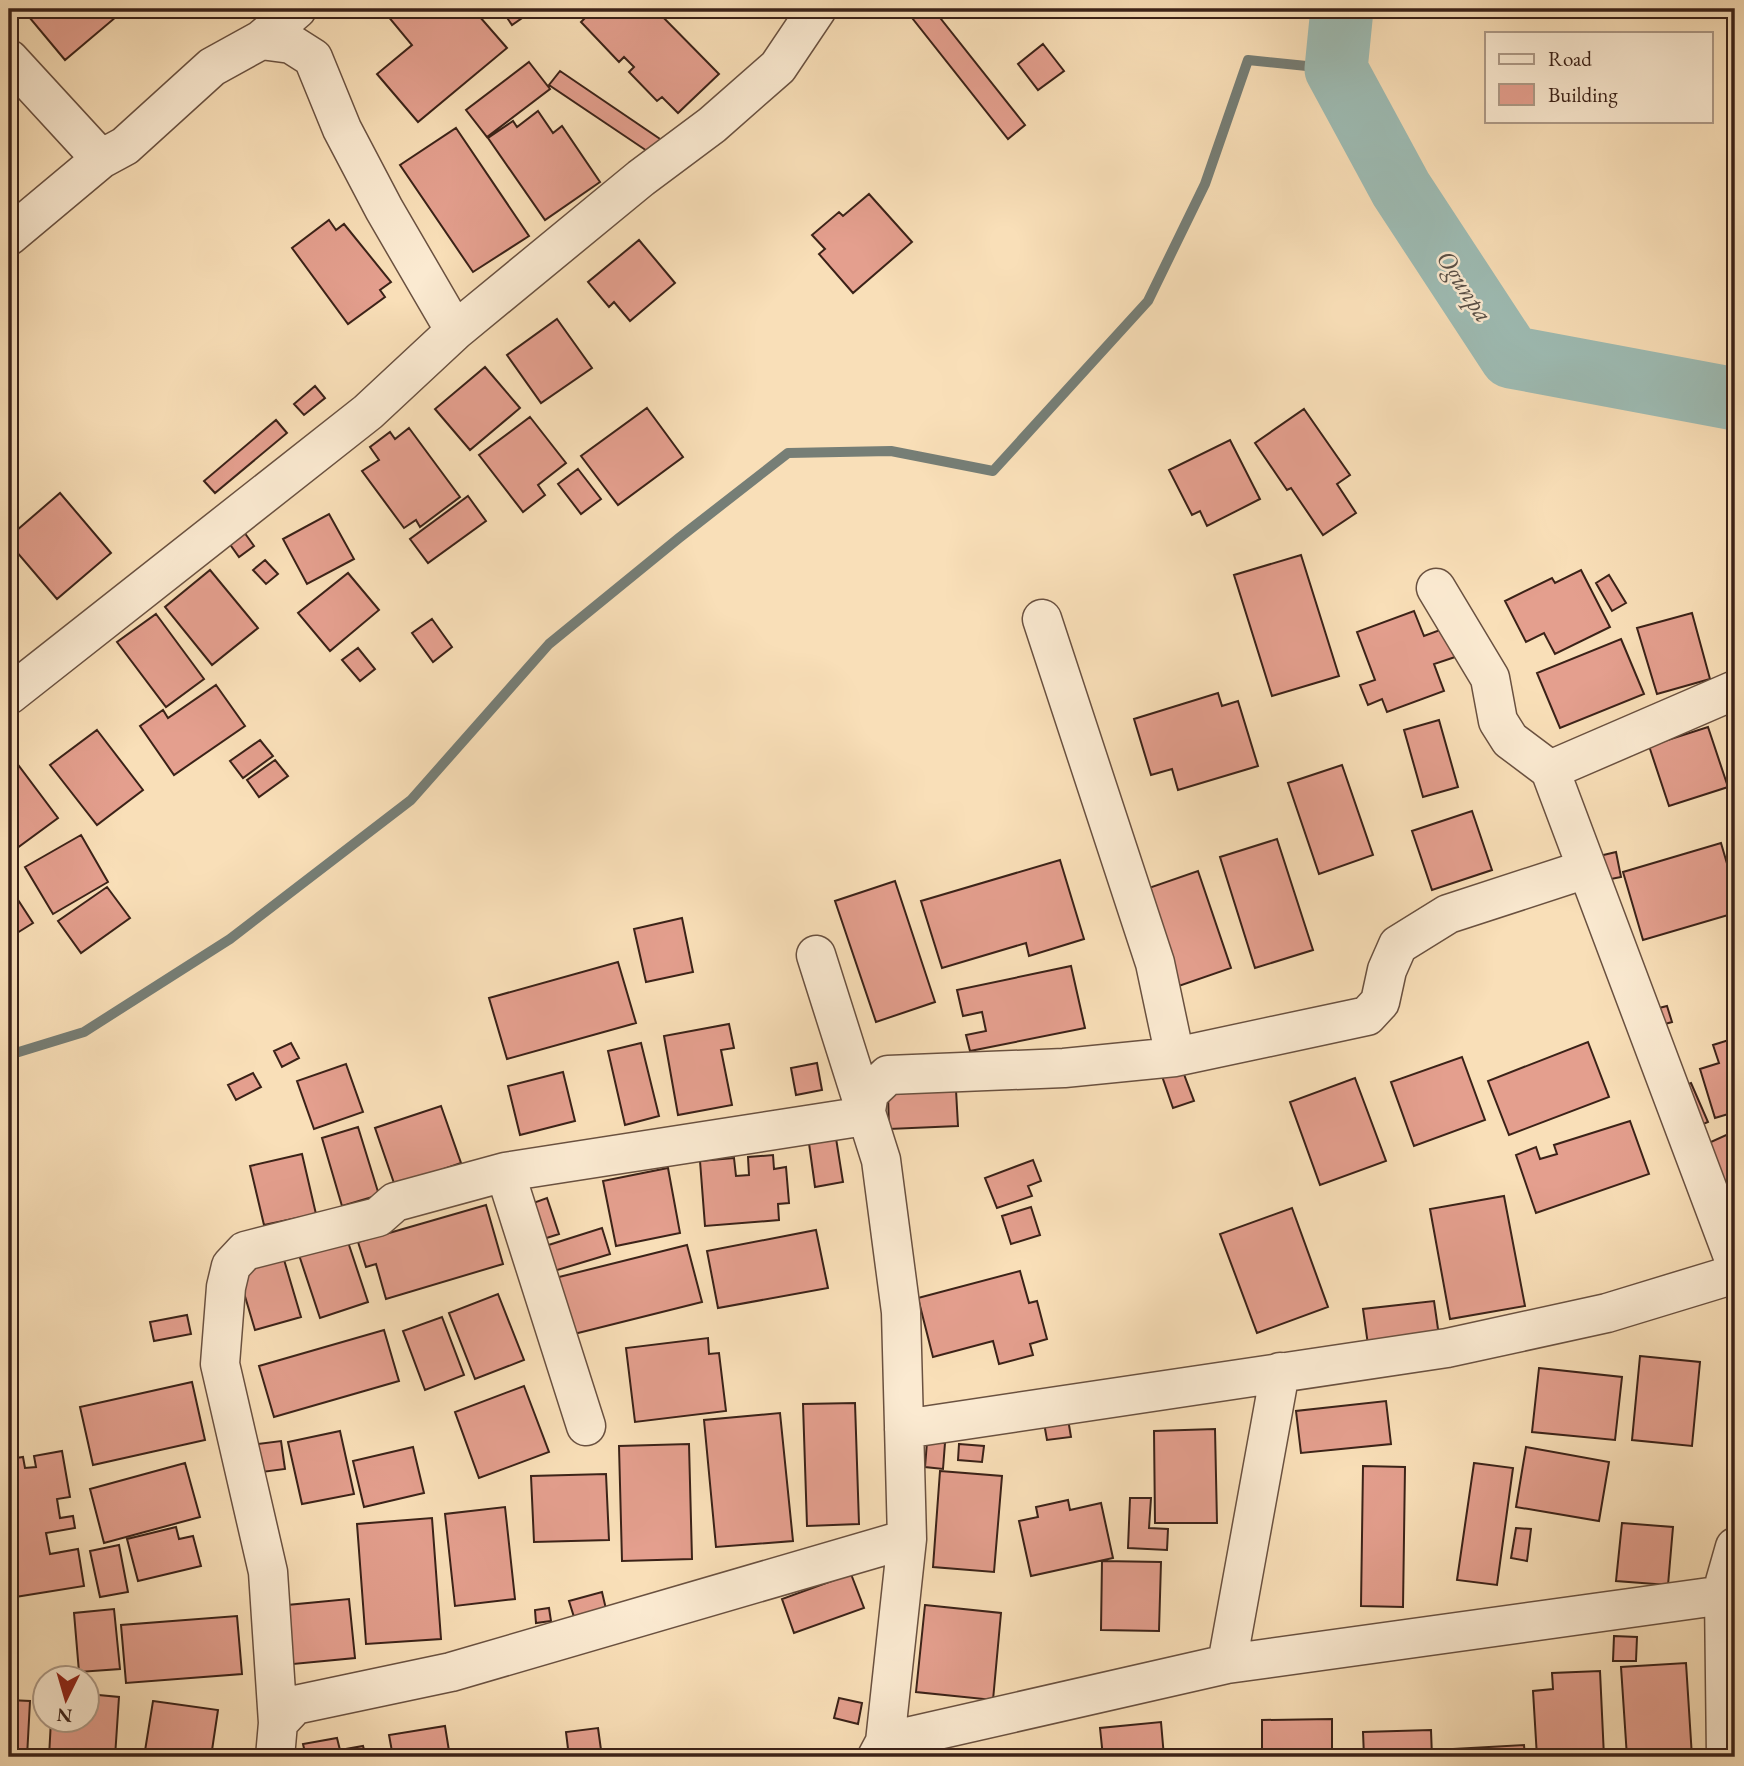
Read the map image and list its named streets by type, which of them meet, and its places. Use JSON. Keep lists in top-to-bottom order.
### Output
{
  "water": ["Ogunpa"],
  "legend": ["Road", "Building"],
  "north": "bottom"
}
